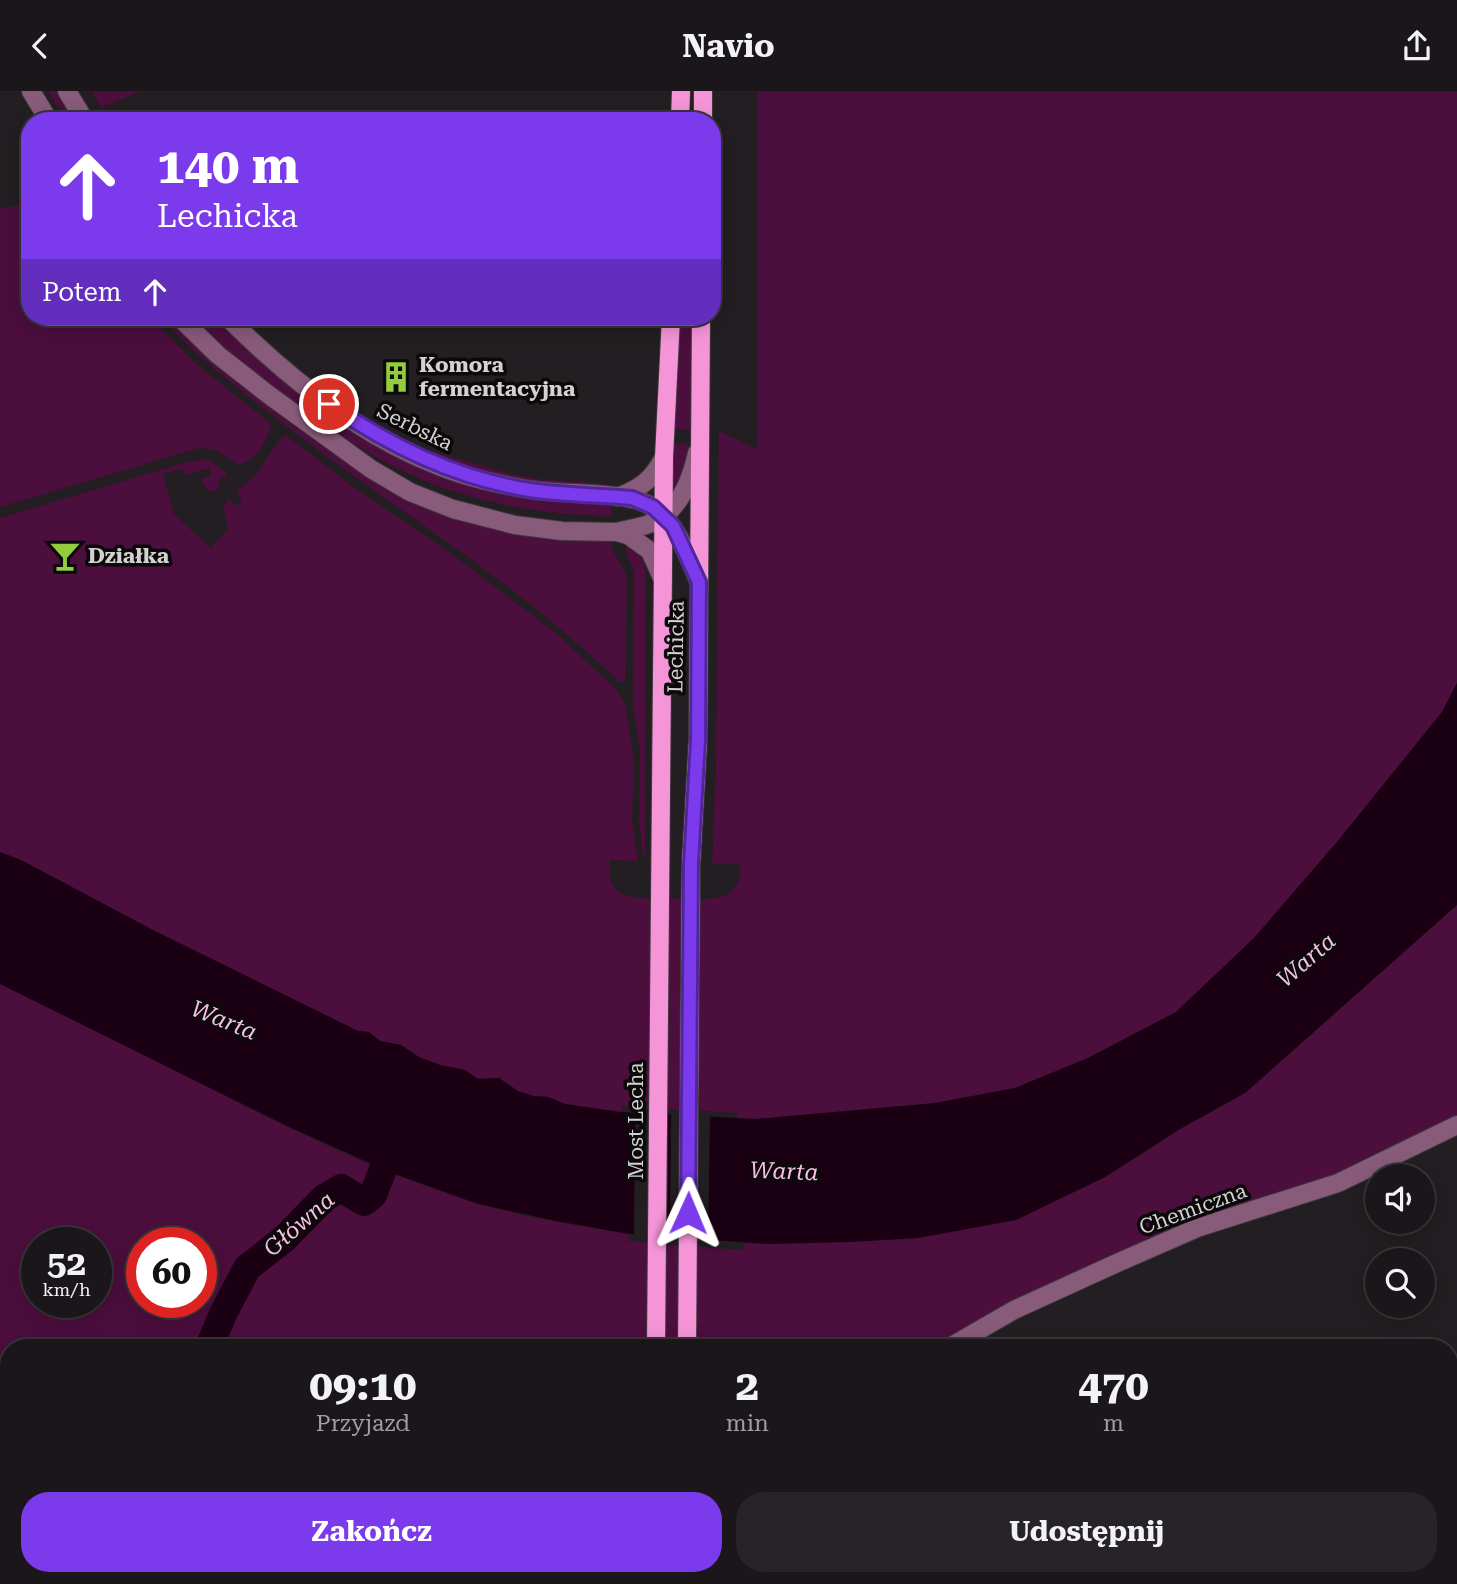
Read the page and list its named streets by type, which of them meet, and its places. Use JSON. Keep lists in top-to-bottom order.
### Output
{
  "streets": {
    "main road": ["Lechicka", "Most Lecha"],
    "street": ["Serbska", "Chemiczna"]
  },
  "crossings": [
    ["Serbska", "Lechicka"],
    ["Lechicka", "Most Lecha"]
  ],
  "water": ["Warta", "Główna"],
  "places": {
    "building": ["Komora fermentacyjna"],
    "bar": ["Działka"]
  },
  "page": {
    "header": "Navio",
    "turn": ["140 m", "Lechicka"],
    "then": "Potem",
    "speed": "52 km/h",
    "limit": "60",
    "eta": [
      "09:10",
      "Przyjazd",
      "2",
      "min",
      "470",
      "m"
    ],
    "buttons": ["Zakończ", "Udostępnij"]
  }
}
